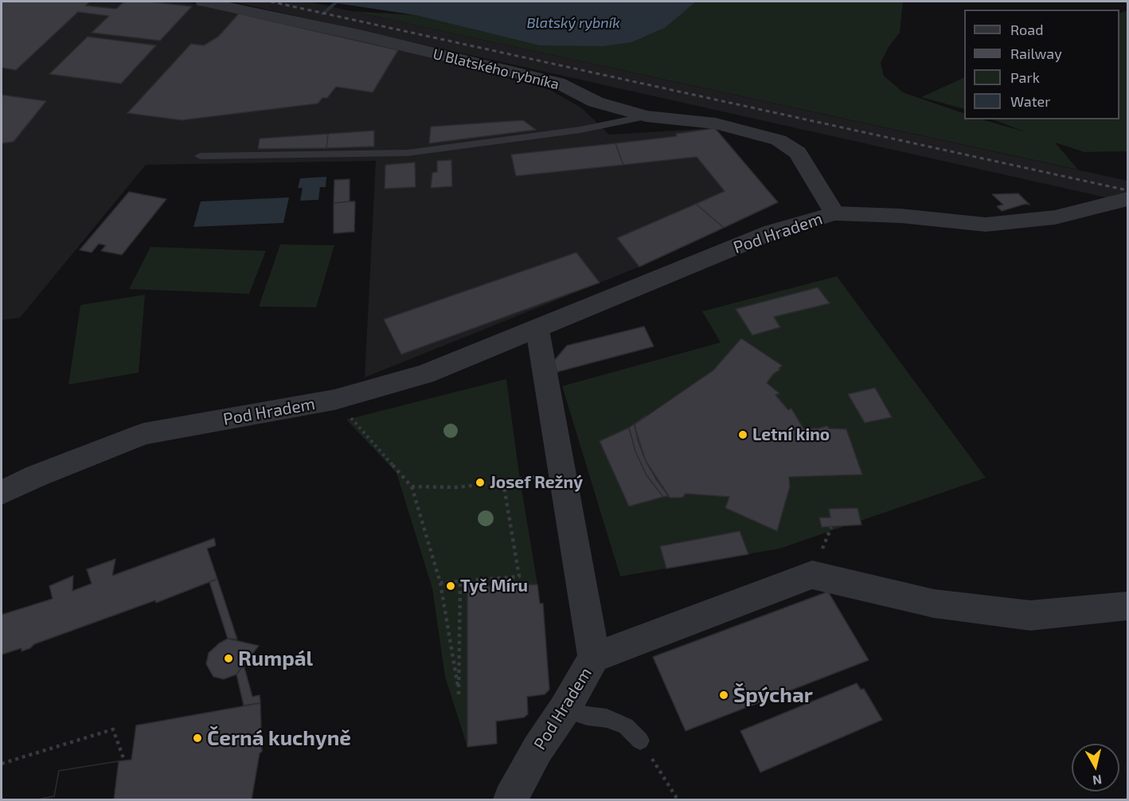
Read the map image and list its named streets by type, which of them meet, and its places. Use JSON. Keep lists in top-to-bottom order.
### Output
{
  "streets": {
    "street": ["U Blatského rybníka", "Pod Hradem"]
  },
  "crossings": [
    ["U Blatského rybníka", "Pod Hradem"]
  ],
  "water": ["Blatský rybník"],
  "places": [
    "Letní kino",
    "Josef Režný",
    "Tyč Míru",
    "Rumpál",
    "Špýchar",
    "Černá kuchyně"
  ],
  "legend": [
    "Road",
    "Railway",
    "Park",
    "Water"
  ],
  "north": "bottom"
}
